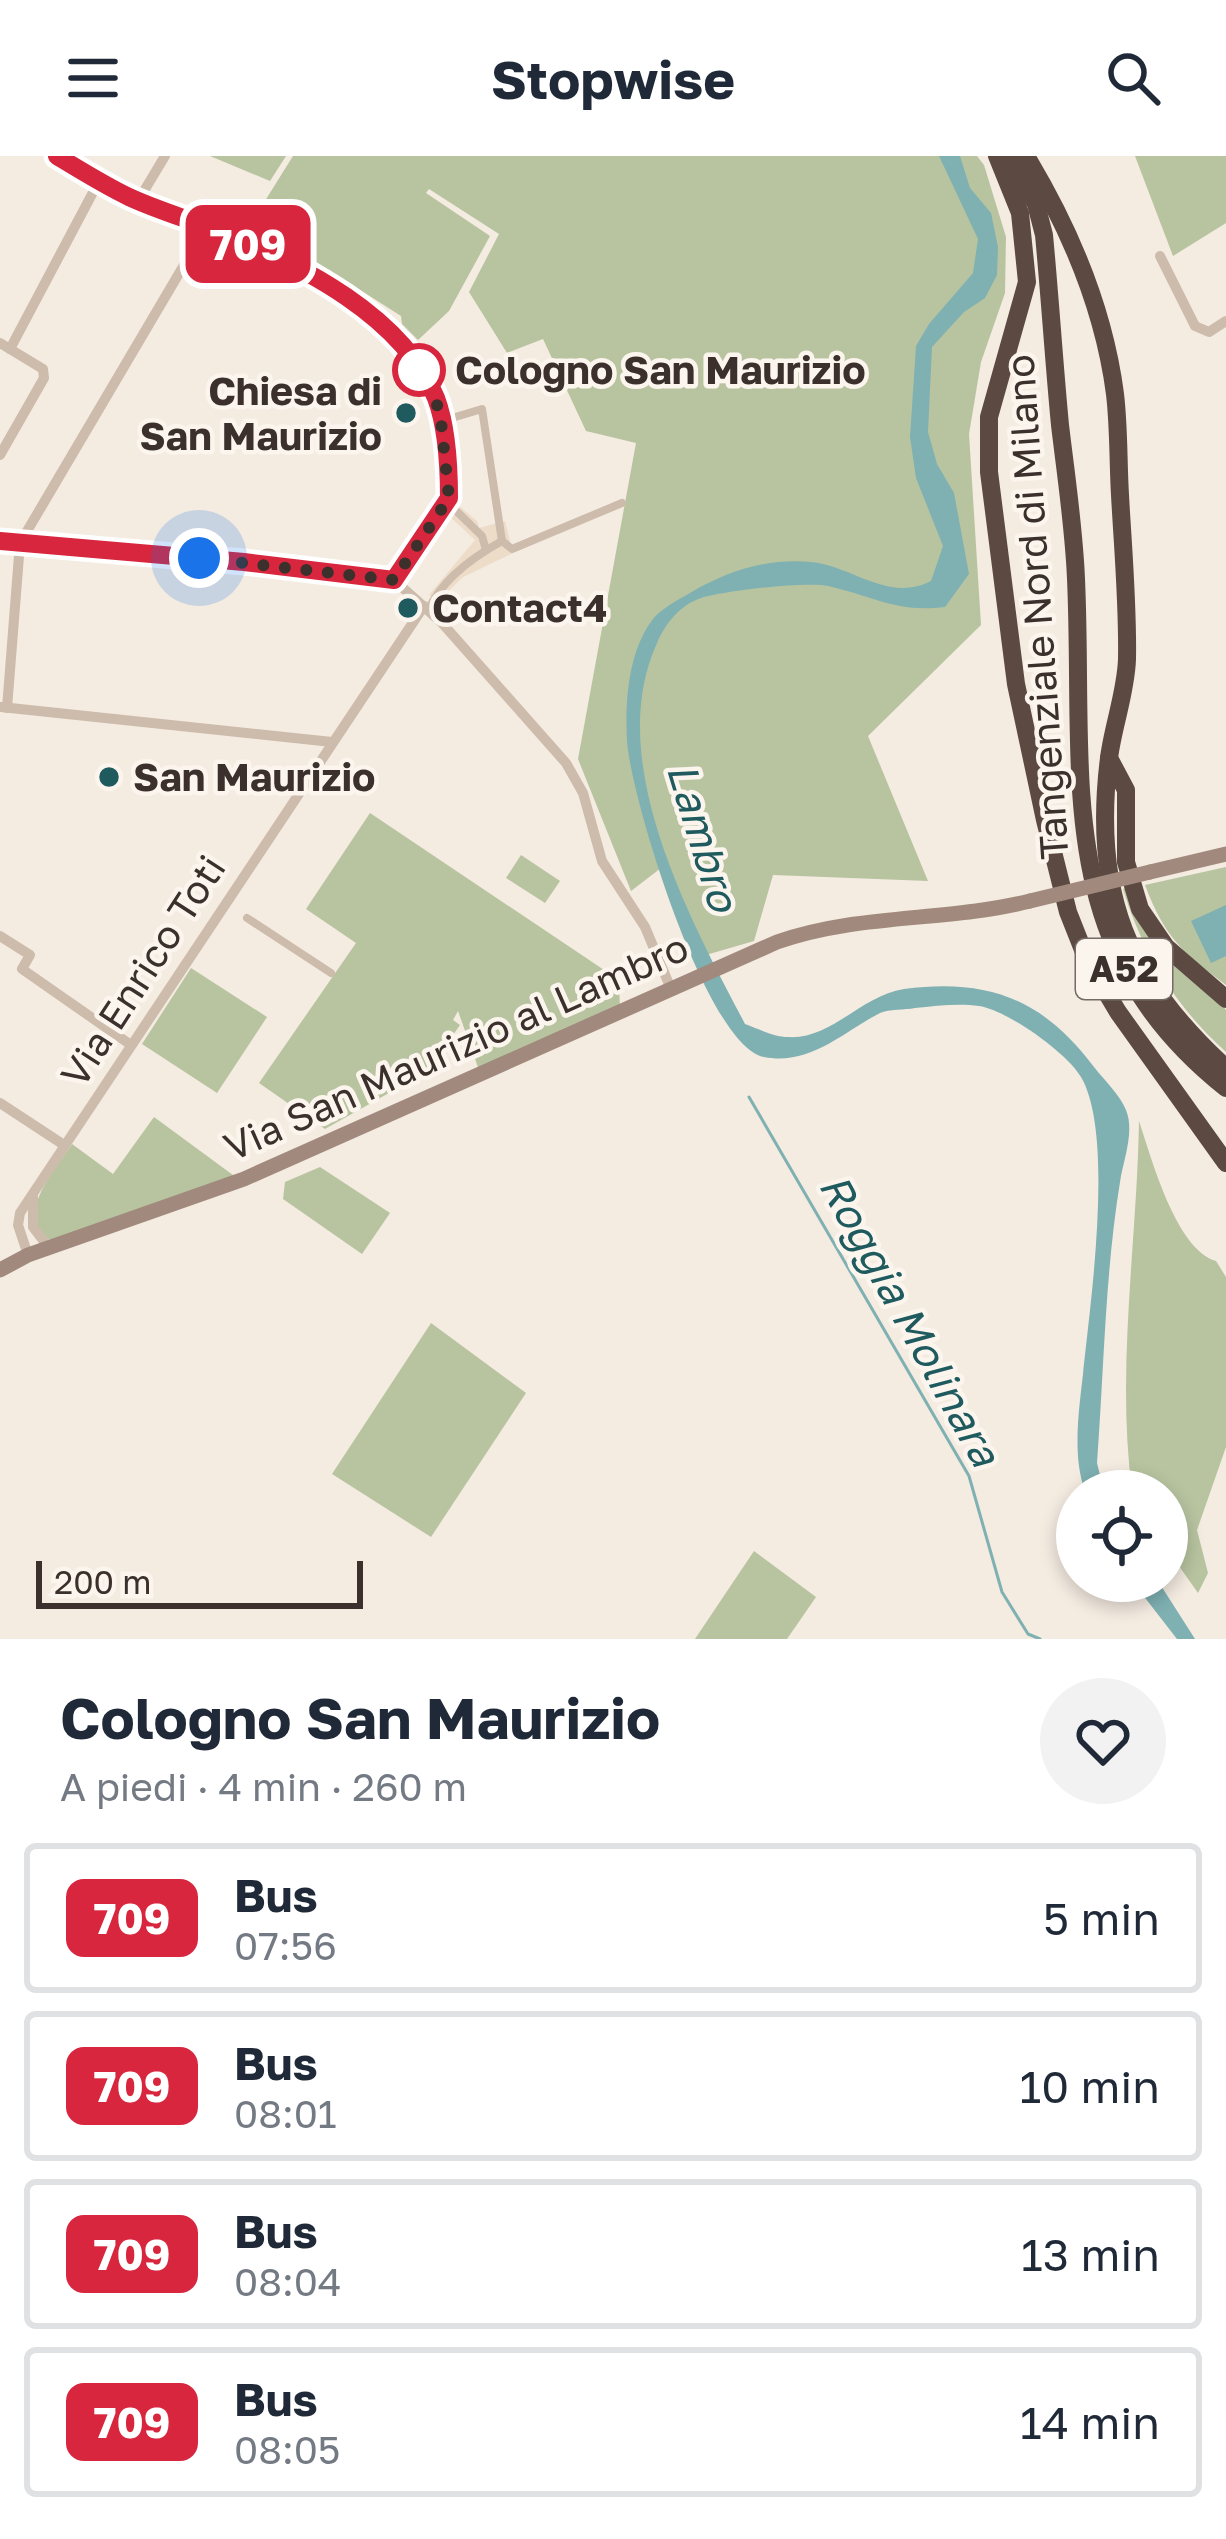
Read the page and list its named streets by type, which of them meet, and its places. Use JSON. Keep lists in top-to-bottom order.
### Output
{
  "streets": {
    "highway": ["Tangenziale Nord di Milano", "A52"],
    "main road": ["Via San Maurizio al Lambro"],
    "street": ["Via Enrico Toti"]
  },
  "crossings": [
    ["Via Enrico Toti", "Via San Maurizio al Lambro"]
  ],
  "water": ["Lambro", "Roggia Molinara"],
  "places": [
    "Cologno San Maurizio",
    "Chiesa di San Maurizio",
    "Contact4",
    "San Maurizio"
  ],
  "lines": ["bus line 709"],
  "scale_bar": "200 m",
  "page": {
    "header": "Stopwise",
    "on_map": "709",
    "scale": "200 m",
    "heading": ["Cologno San Maurizio", "A piedi · 4 min · 260 m"],
    "list": [
      {
        "mark": "709",
        "name": "Bus",
        "note": "07:56",
        "value": "5 min"
      },
      {
        "mark": "709",
        "name": "Bus",
        "note": "08:01",
        "value": "10 min"
      },
      {
        "mark": "709",
        "name": "Bus",
        "note": "08:04",
        "value": "13 min"
      },
      {
        "mark": "709",
        "name": "Bus",
        "note": "08:05",
        "value": "14 min"
      }
    ]
  }
}
